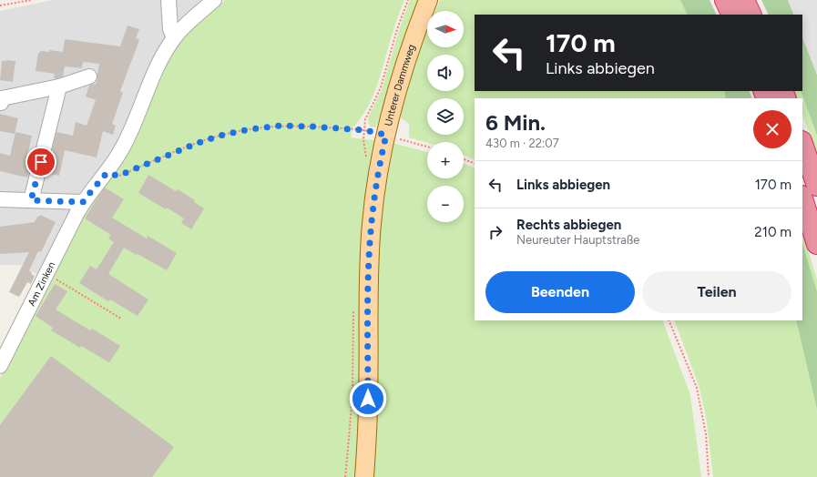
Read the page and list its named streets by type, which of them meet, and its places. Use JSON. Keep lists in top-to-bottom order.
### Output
{
  "streets": {
    "main road": ["Unterer Dammweg"],
    "street": ["Am Zinken"]
  },
  "north": "right",
  "page": {
    "map_buttons": ["+", "−"],
    "turn": ["170 m", "Links abbiegen"],
    "heading": ["6 Min.", "430 m · 22:07"],
    "list": [
      {
        "name": "Links abbiegen",
        "value": "170 m"
      },
      {
        "name": "Rechts abbiegen",
        "note": "Neureuter Hauptstraße",
        "value": "210 m"
      }
    ],
    "buttons": ["Beenden", "Teilen"]
  }
}
